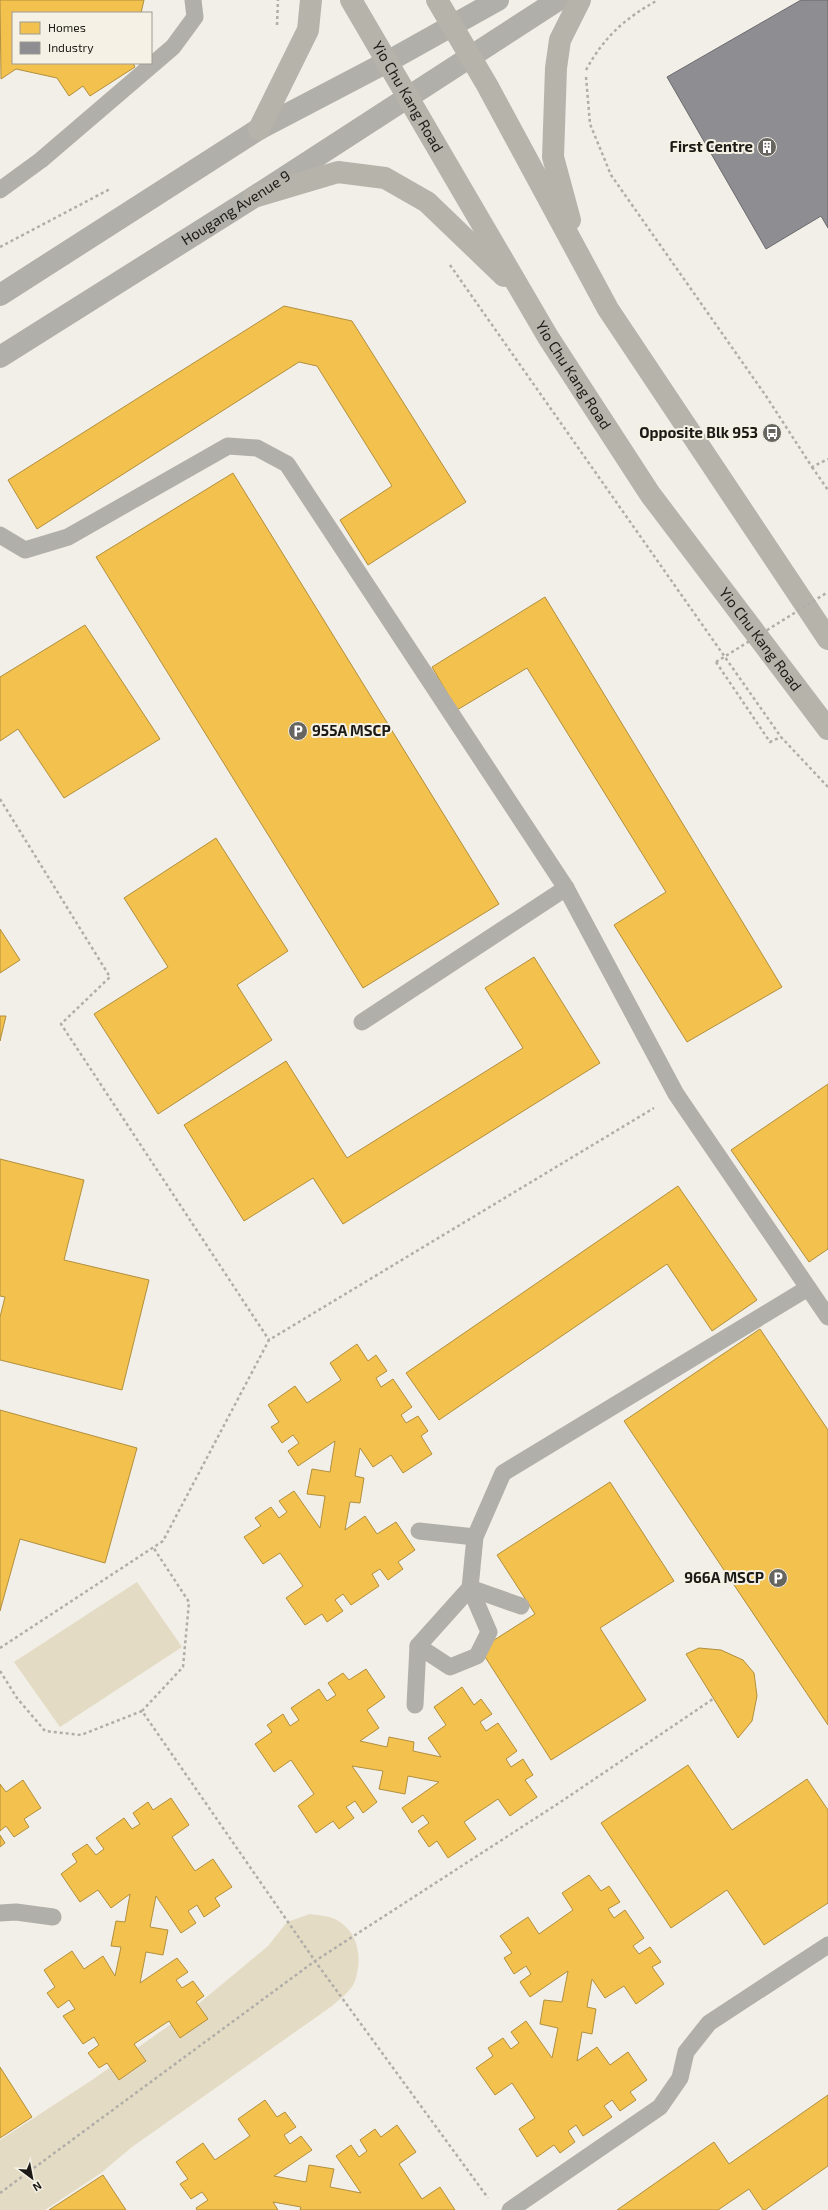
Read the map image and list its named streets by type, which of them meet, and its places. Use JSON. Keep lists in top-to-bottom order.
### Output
{
  "streets": {
    "main road": ["Yio Chu Kang Road"],
    "street": ["Hougang Avenue 9"]
  },
  "crossings": [
    ["Yio Chu Kang Road", "Hougang Avenue 9"]
  ],
  "places": {
    "building": ["First Centre"],
    "bus stop": ["Opposite Blk 953"],
    "parking": ["955A MSCP", "966A MSCP"]
  },
  "legend": ["Homes", "Industry"],
  "north": "bottom right"
}
